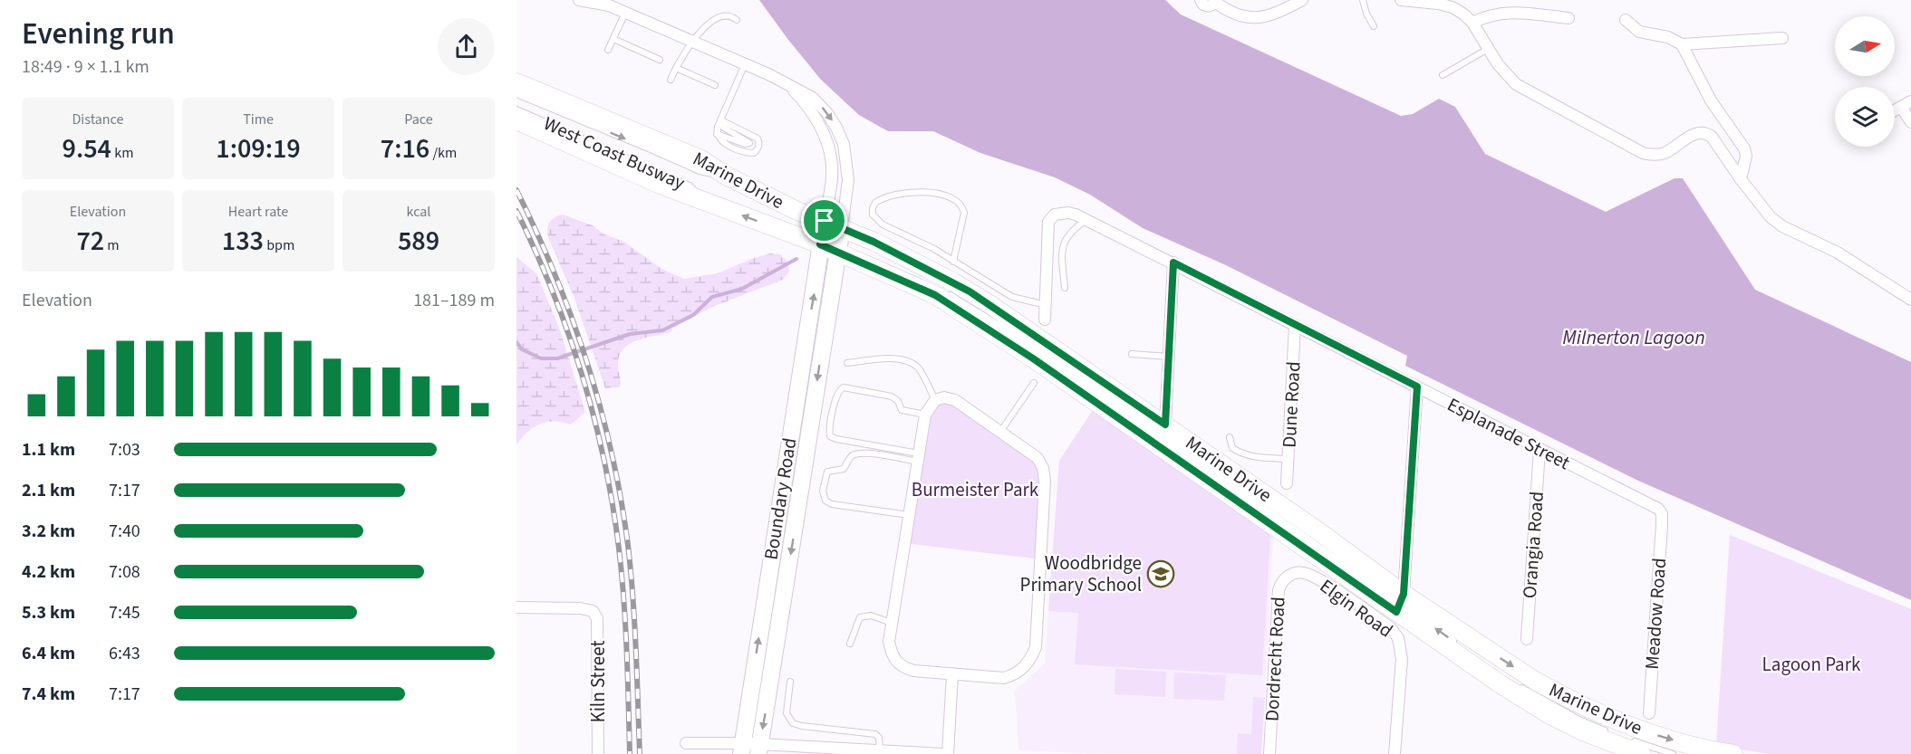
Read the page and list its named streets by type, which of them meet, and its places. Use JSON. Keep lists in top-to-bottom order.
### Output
{
  "streets": {
    "main road": ["Marine Drive", "Boundary Road"],
    "street": [
      "Dune Road",
      "Esplanade Street",
      "Orangia Road",
      "Elgin Road",
      "Meadow Road",
      "Dordrecht Road",
      "Kiln Street"
    ],
    "lane": ["West Coast Busway"]
  },
  "crossings": [
    ["West Coast Busway", "Marine Drive"],
    ["Marine Drive", "Boundary Road"],
    ["Dune Road", "Esplanade Street"],
    ["Esplanade Street", "Orangia Road"],
    ["Esplanade Street", "Meadow Road"],
    ["Elgin Road", "Dordrecht Road"]
  ],
  "water": ["Milnerton Lagoon"],
  "parks": ["Burmeister Park", "Lagoon Park"],
  "places": {
    "school or university": ["Woodbridge Primary School"]
  },
  "north": "right",
  "page": {
    "heading": ["Evening run", "18:49 · 9 × 1.1 km"],
    "stats": [
      ["Distance", "9.54 km"],
      ["Time", "1:09:19"],
      ["Pace", "7:16 /km"],
      ["Elevation", "72 m"],
      ["Heart rate", "133 bpm"],
      ["kcal", "589"]
    ],
    "chart": ["Elevation", "181–189 m"],
    "list": [
      {
        "name": "1.1 km",
        "note": "7:03"
      },
      {
        "name": "2.1 km",
        "note": "7:17"
      },
      {
        "name": "3.2 km",
        "note": "7:40"
      },
      {
        "name": "4.2 km",
        "note": "7:08"
      },
      {
        "name": "5.3 km",
        "note": "7:45"
      },
      {
        "name": "6.4 km",
        "note": "6:43"
      },
      {
        "name": "7.4 km",
        "note": "7:17"
      }
    ]
  }
}
